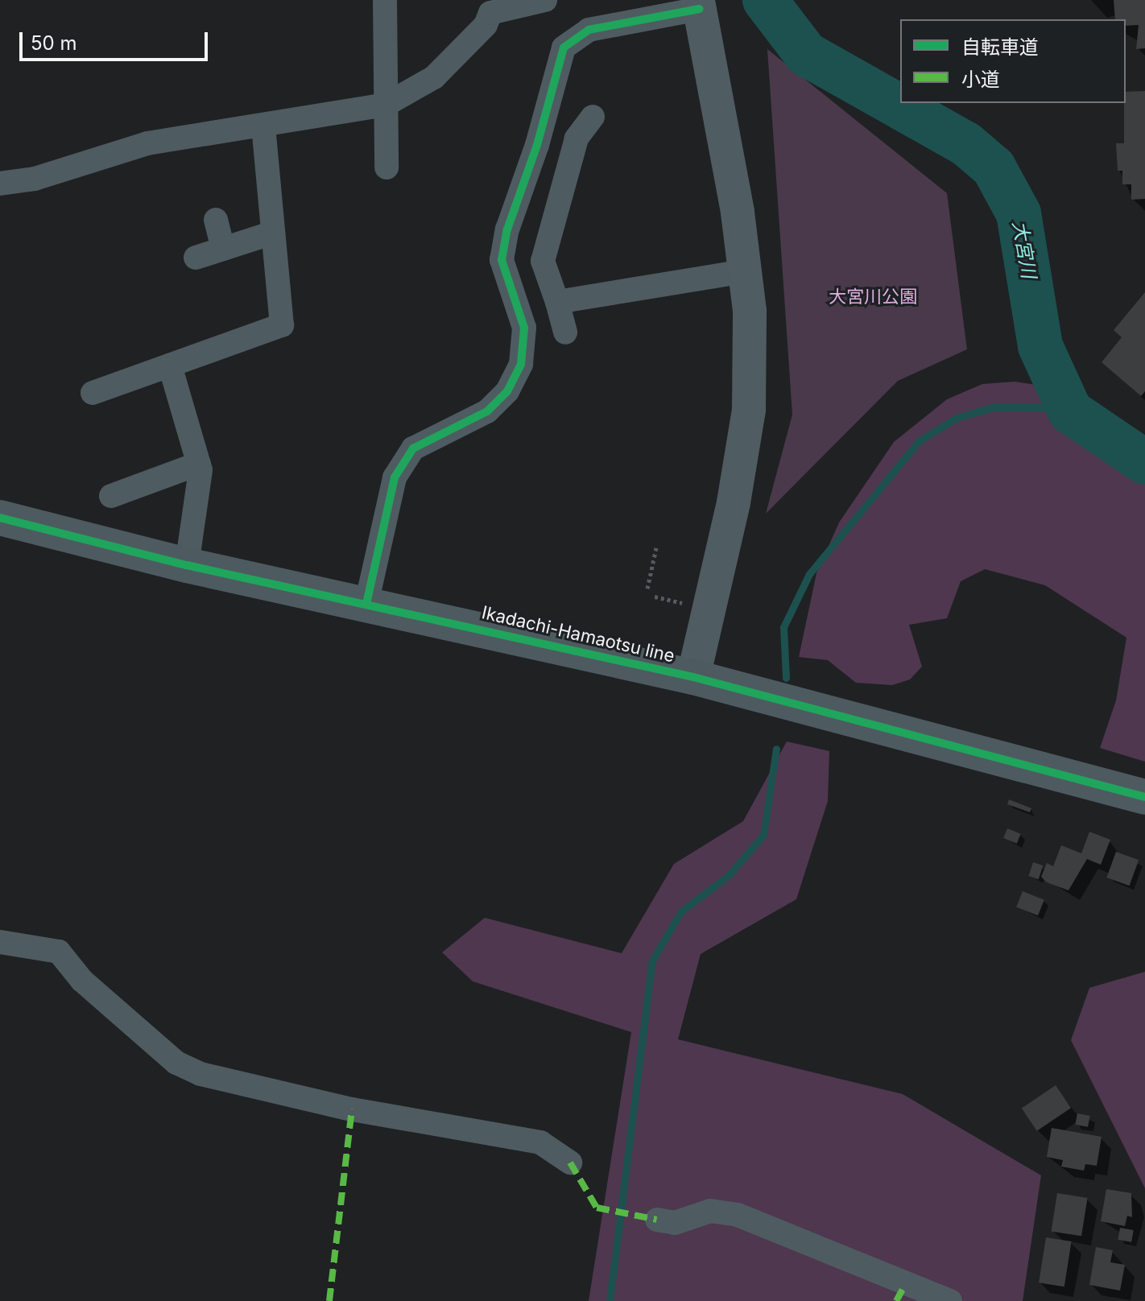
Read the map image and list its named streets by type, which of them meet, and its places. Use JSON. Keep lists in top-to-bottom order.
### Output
{
  "streets": {
    "main road": ["Ikadachi-Hamaotsu line"]
  },
  "water": ["大宮川"],
  "parks": ["大宮川公園"],
  "legend": ["自転車道", "小道"],
  "scale_bar": "50 m"
}
